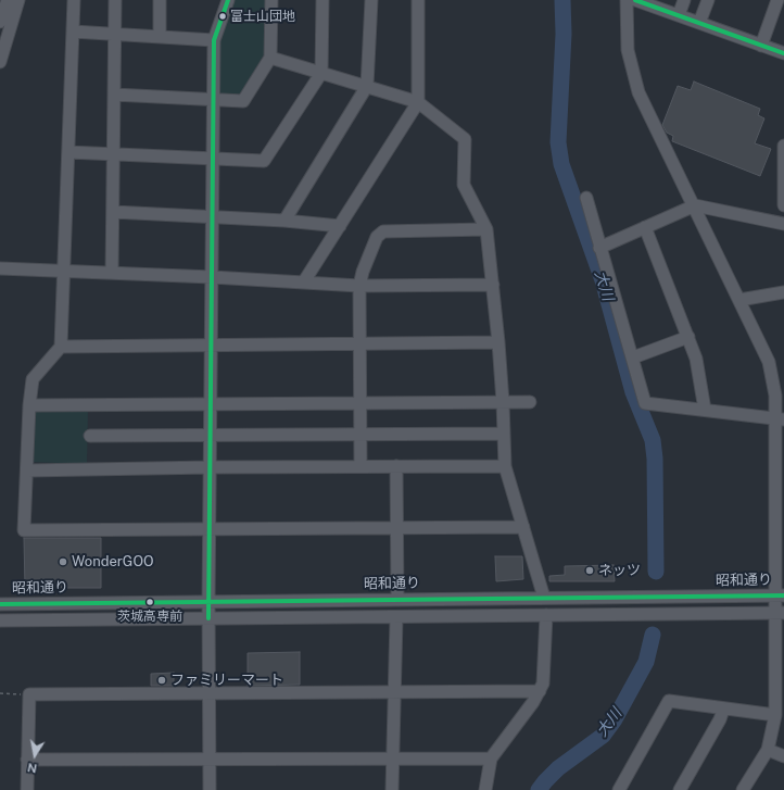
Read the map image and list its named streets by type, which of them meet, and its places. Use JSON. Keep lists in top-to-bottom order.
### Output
{
  "streets": {
    "street": ["昭和通り"]
  },
  "water": ["大川"],
  "places": [
    "富士山団地",
    "WonderGOO",
    "ネッツ",
    "茨城高専前",
    "ファミリーマート"
  ],
  "north": "bottom"
}
